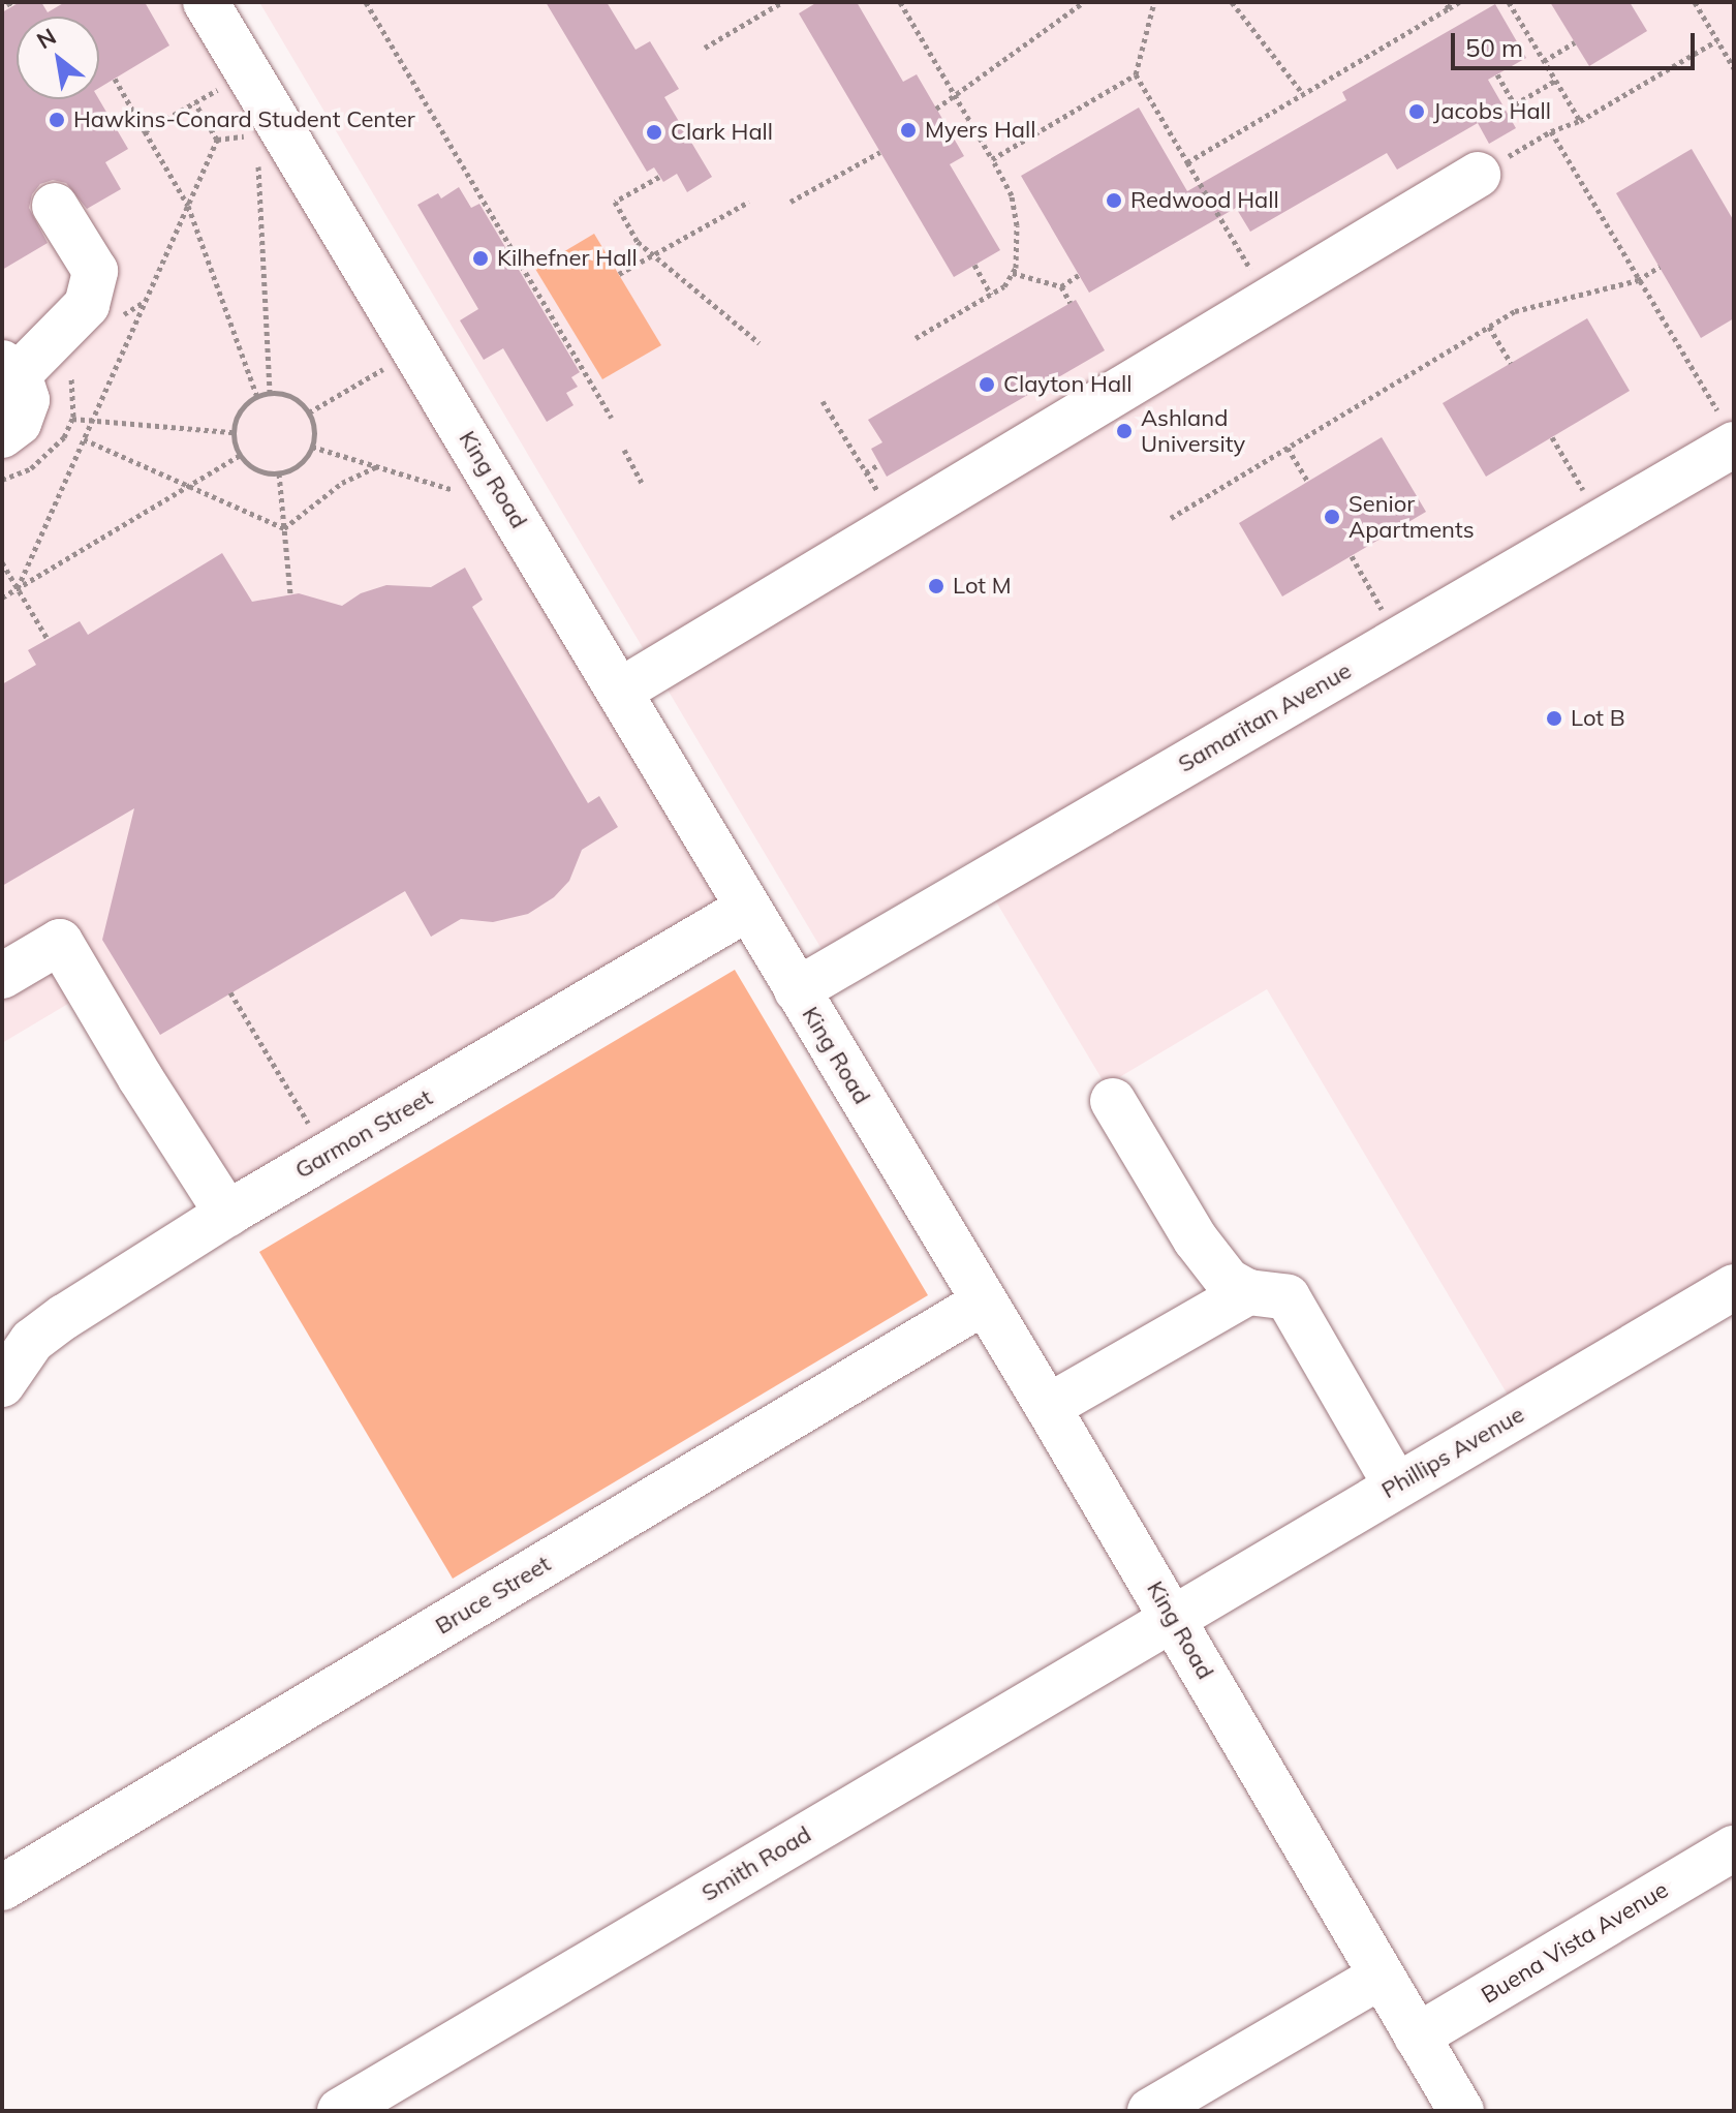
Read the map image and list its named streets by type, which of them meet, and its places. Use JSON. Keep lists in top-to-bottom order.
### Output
{
  "streets": {
    "street": [
      "King Road",
      "Samaritan Avenue",
      "Garmon Street",
      "Phillips Avenue",
      "Bruce Street",
      "Smith Road",
      "Buena Vista Avenue"
    ]
  },
  "crossings": [
    ["King Road", "Samaritan Avenue"],
    ["King Road", "Garmon Street"],
    ["King Road", "Phillips Avenue"],
    ["King Road", "Bruce Street"],
    ["King Road", "Smith Road"],
    ["King Road", "Buena Vista Avenue"],
    ["Phillips Avenue", "Smith Road"]
  ],
  "places": [
    "Jacobs Hall",
    "Hawkins-Conard Student Center",
    "Myers Hall",
    "Clark Hall",
    "Redwood Hall",
    "Kilhefner Hall",
    "Clayton Hall",
    "Ashland University",
    "Senior Apartments",
    "Lot M",
    "Lot B"
  ],
  "scale_bar": "50 m",
  "north": "top left"
}
